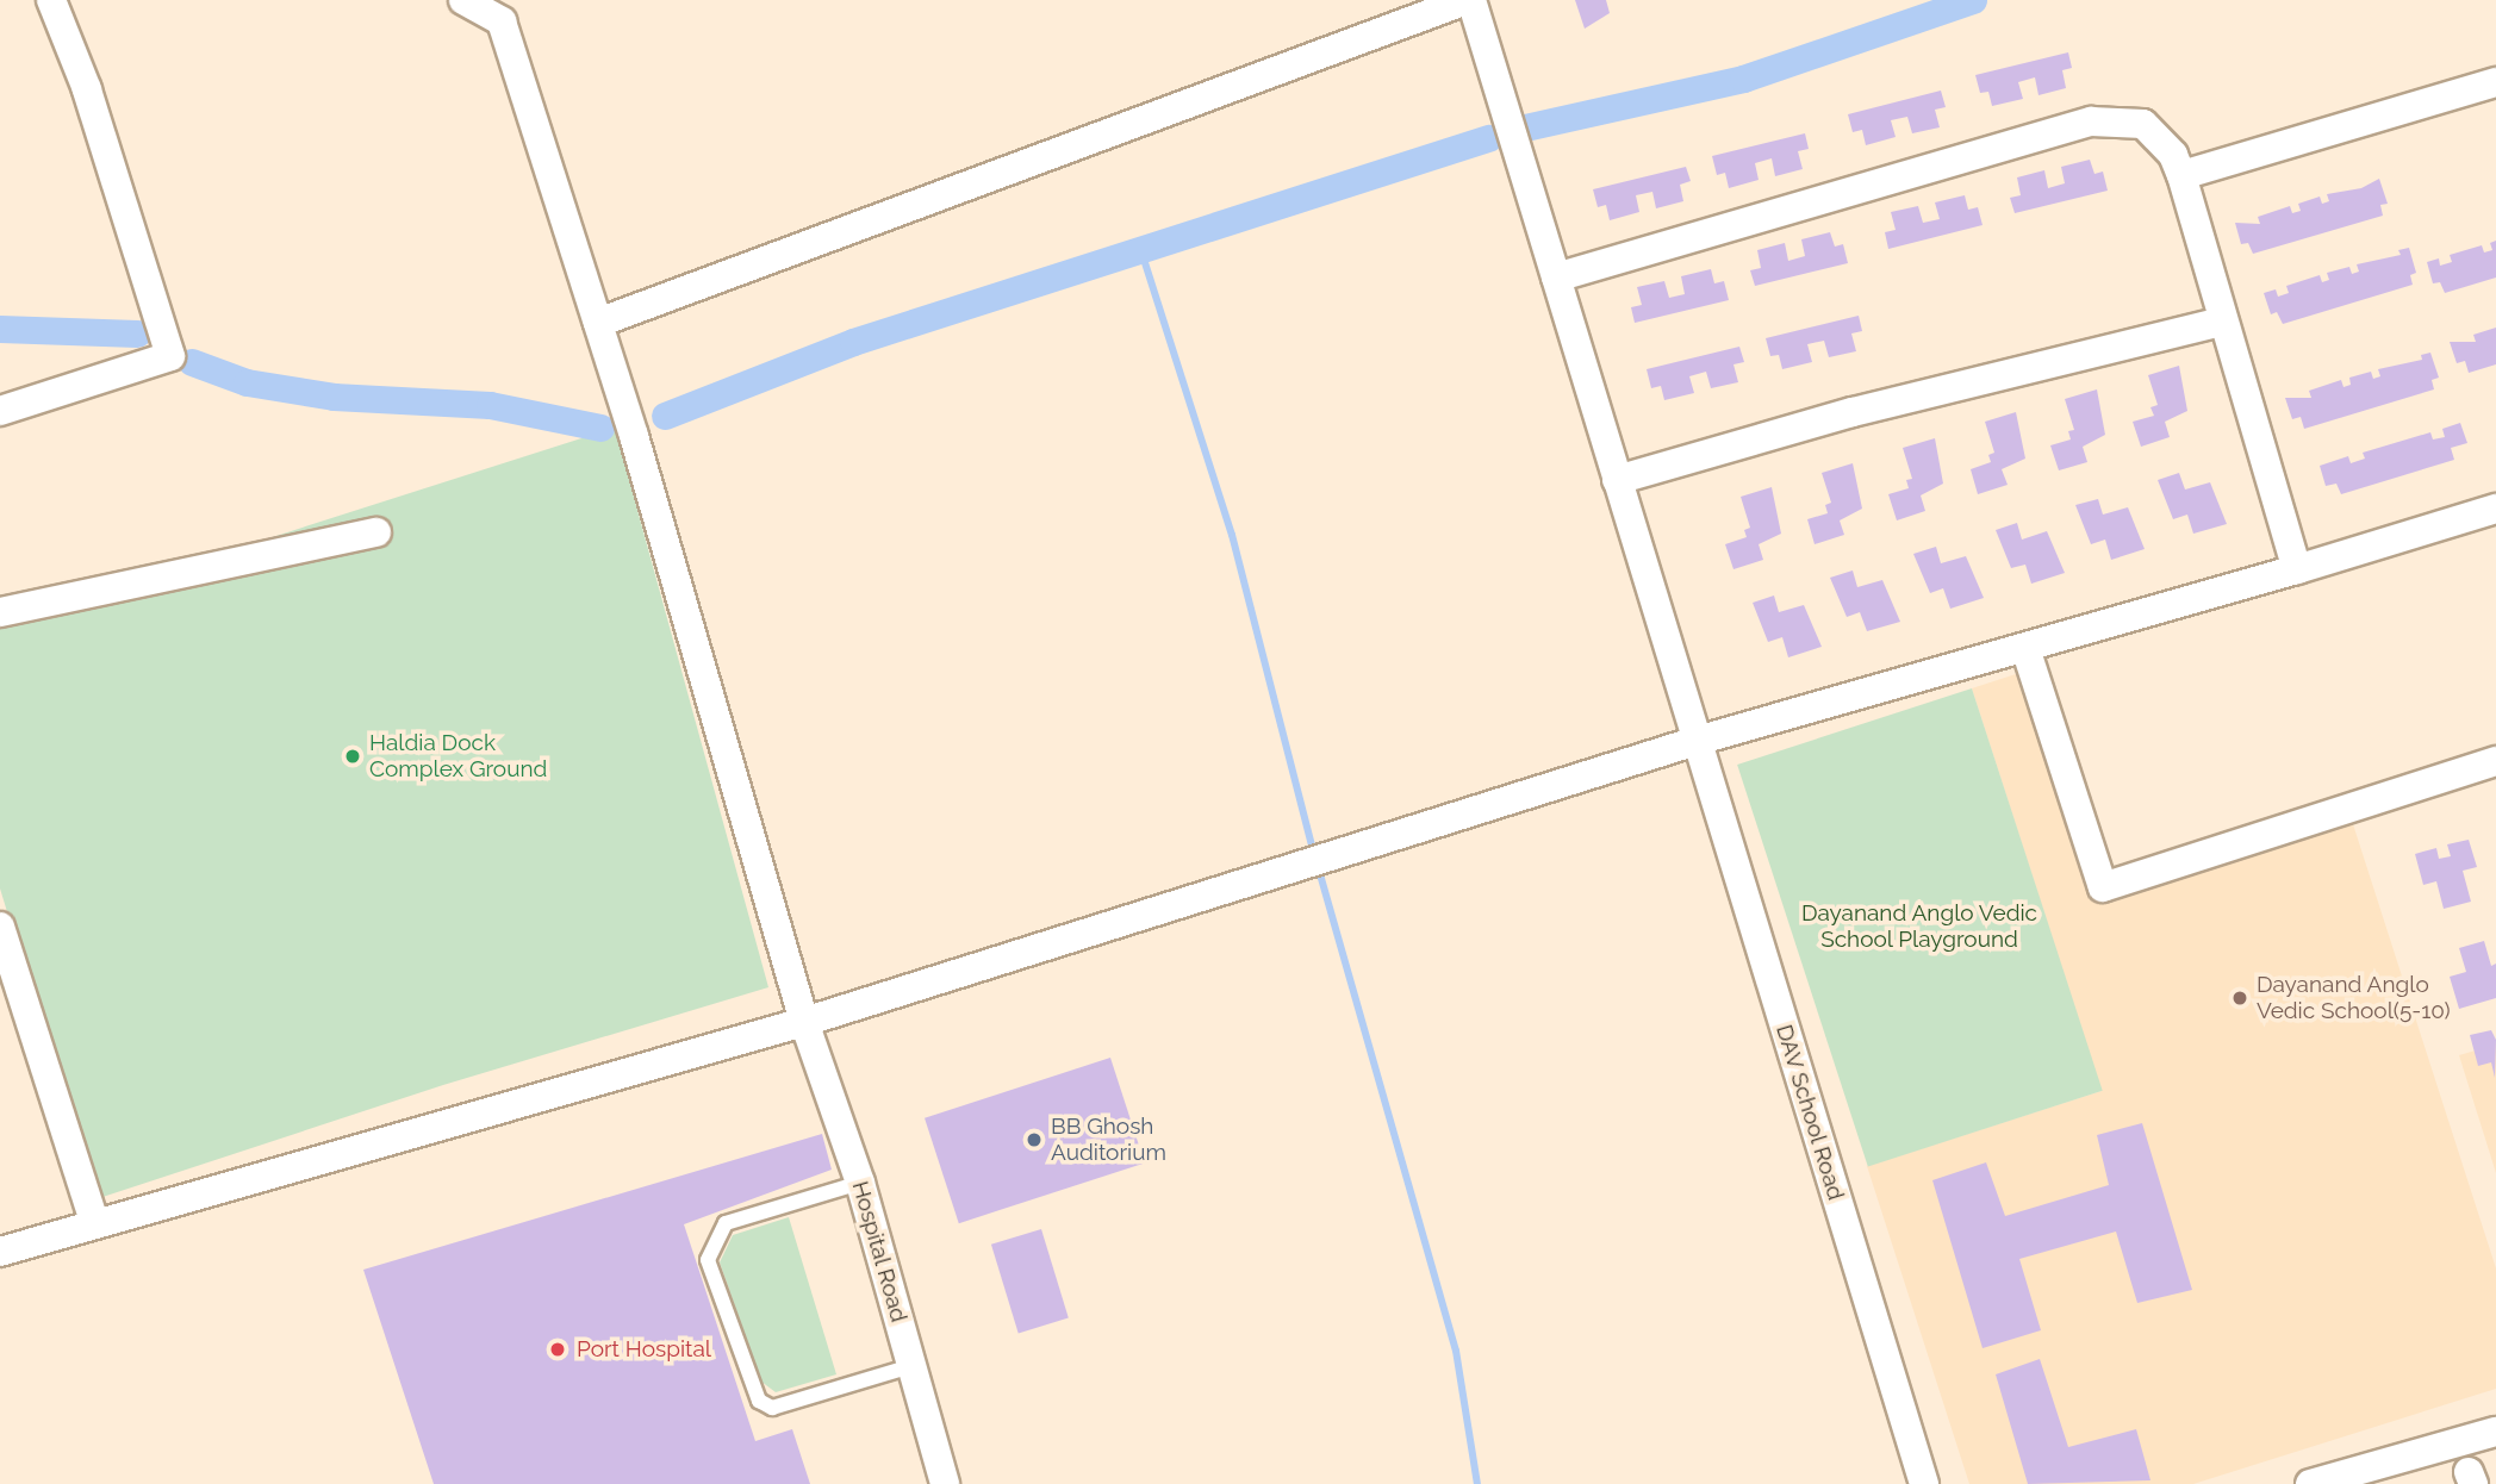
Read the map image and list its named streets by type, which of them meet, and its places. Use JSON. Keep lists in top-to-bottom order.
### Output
{
  "streets": {
    "street": ["DAV School Road", "Hospital Road"]
  },
  "parks": ["Dayanand Anglo Vedic School Playground"],
  "places": [
    "Haldia Dock Complex Ground",
    "Dayanand Anglo Vedic School(5-10)",
    "BB Ghosh Auditorium",
    "Port Hospital"
  ]
}
